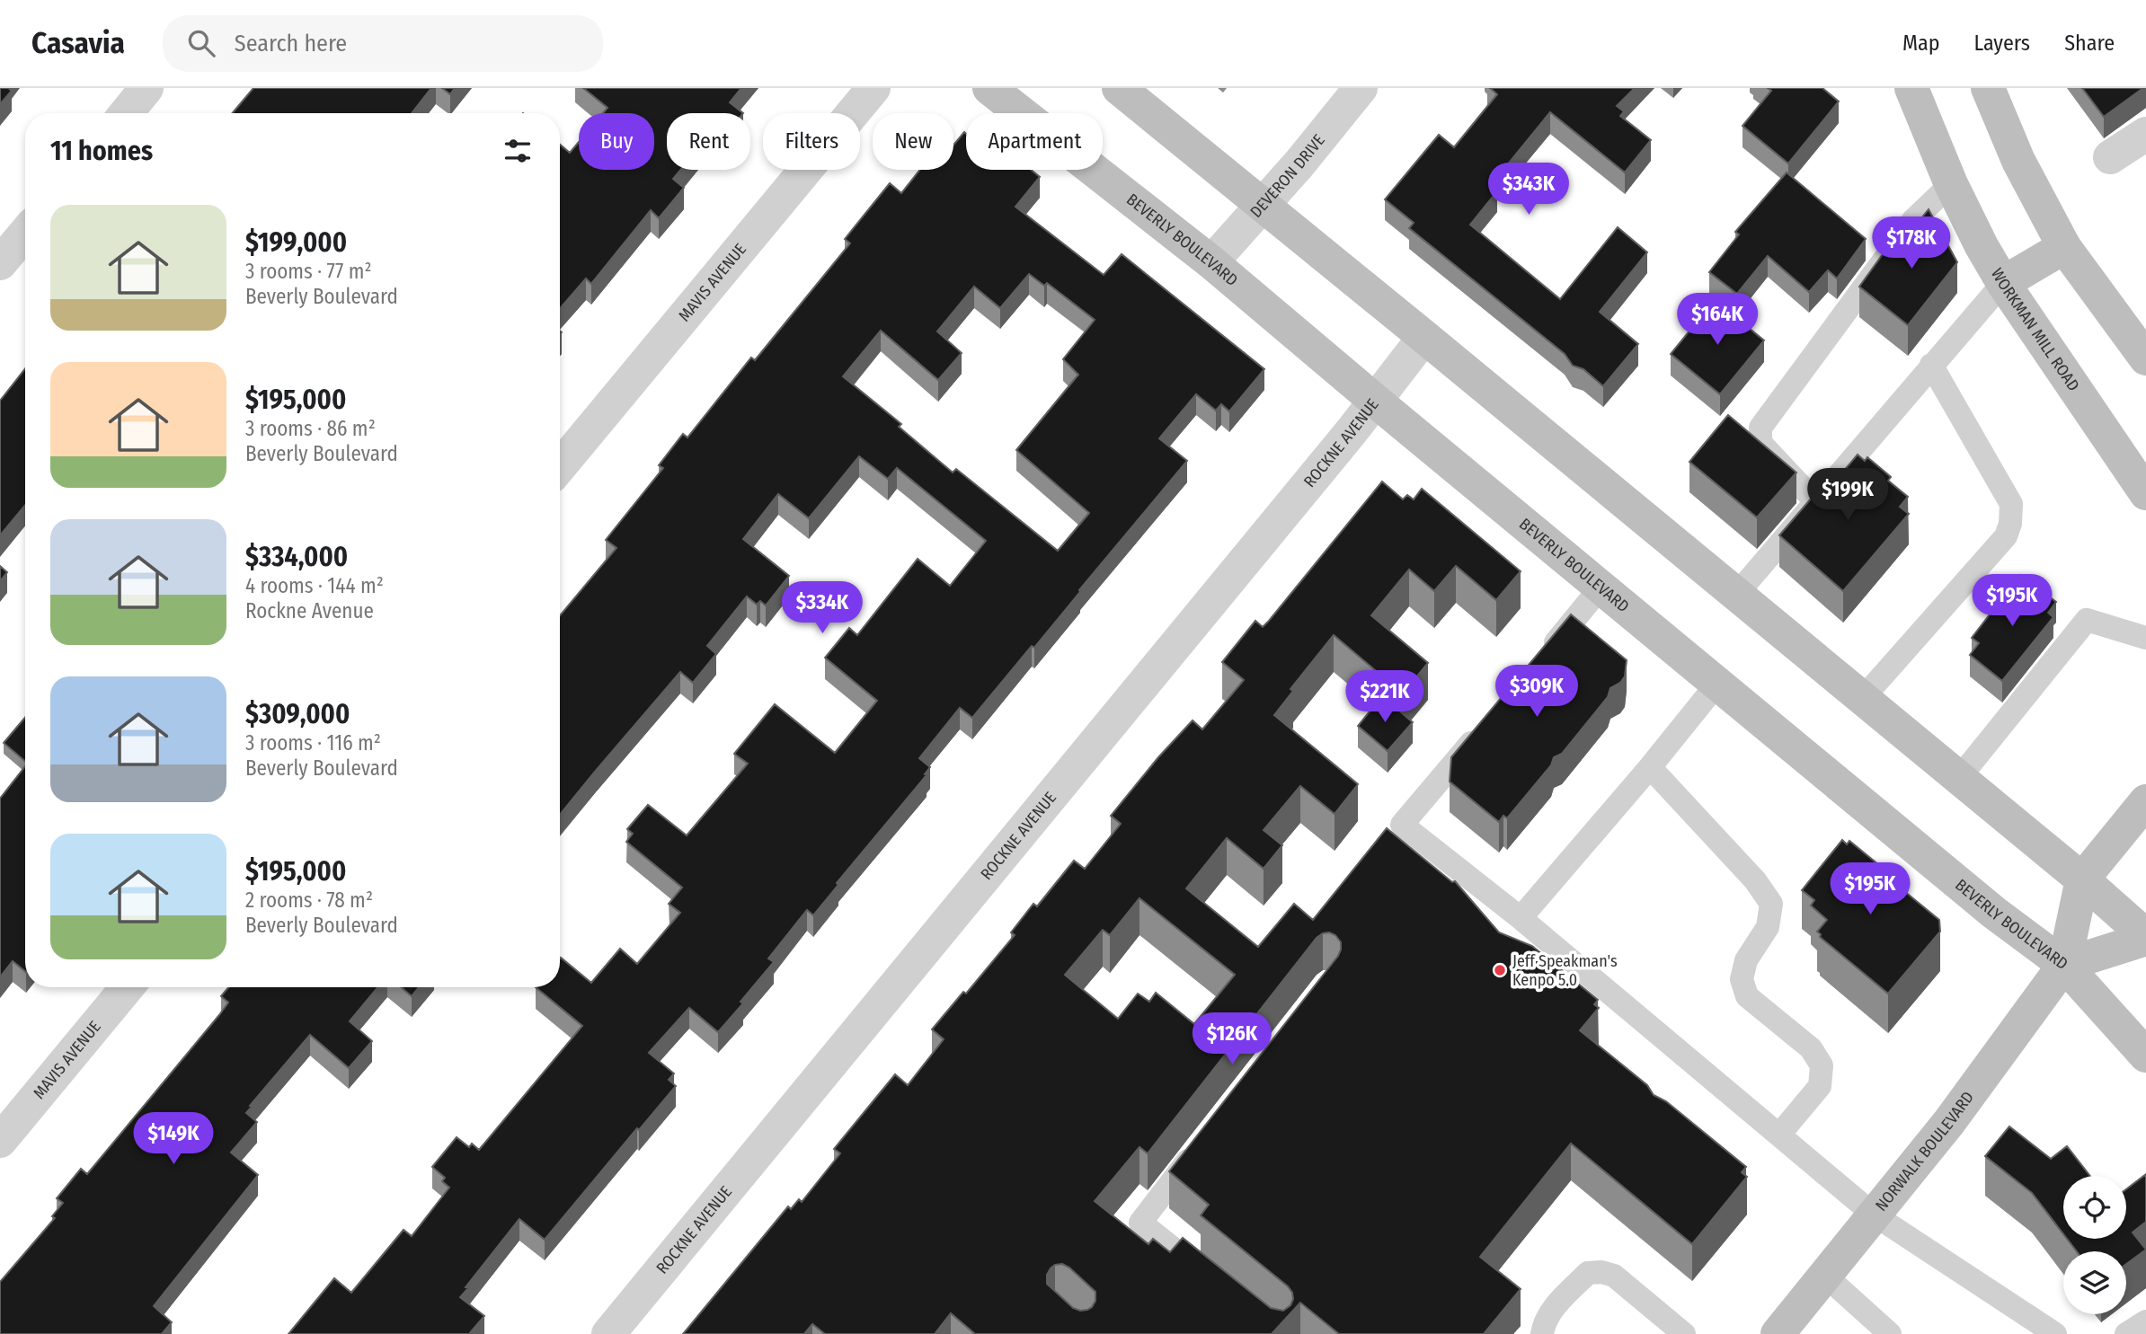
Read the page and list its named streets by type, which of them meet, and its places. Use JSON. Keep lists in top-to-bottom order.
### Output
{
  "streets": {
    "main road": ["BEVERLY BOULEVARD", "WORKMAN MILL ROAD", "NORWALK BOULEVARD"],
    "street": ["DEVERON DRIVE", "MAVIS AVENUE", "ROCKNE AVENUE"]
  },
  "crossings": [
    ["DEVERON DRIVE", "BEVERLY BOULEVARD"],
    ["BEVERLY BOULEVARD", "ROCKNE AVENUE"],
    ["BEVERLY BOULEVARD", "NORWALK BOULEVARD"]
  ],
  "places": ["Jeff Speakman's Kenpo 5.0"],
  "page": {
    "header": "Casavia",
    "search": "Search here",
    "nav": ["Map", "Layers", "Share"],
    "chip": [
      "Buy",
      "Rent",
      "Filters",
      "New",
      "Apartment"
    ],
    "heading": "11 homes",
    "price": [
      "$343K",
      "$178K",
      "$164K",
      "$199K",
      "$195K",
      "$334K",
      "$309K",
      "$221K",
      "$195K",
      "$126K",
      "$149K"
    ],
    "list": [
      {
        "name": "$199,000",
        "note": "3 rooms · 77 m² · Beverly Boulevard"
      },
      {
        "name": "$195,000",
        "note": "3 rooms · 86 m² · Beverly Boulevard"
      },
      {
        "name": "$334,000",
        "note": "4 rooms · 144 m² · Rockne Avenue"
      },
      {
        "name": "$309,000",
        "note": "3 rooms · 116 m² · Beverly Boulevard"
      },
      {
        "name": "$195,000",
        "note": "2 rooms · 78 m² · Beverly Boulevard"
      }
    ]
  }
}
